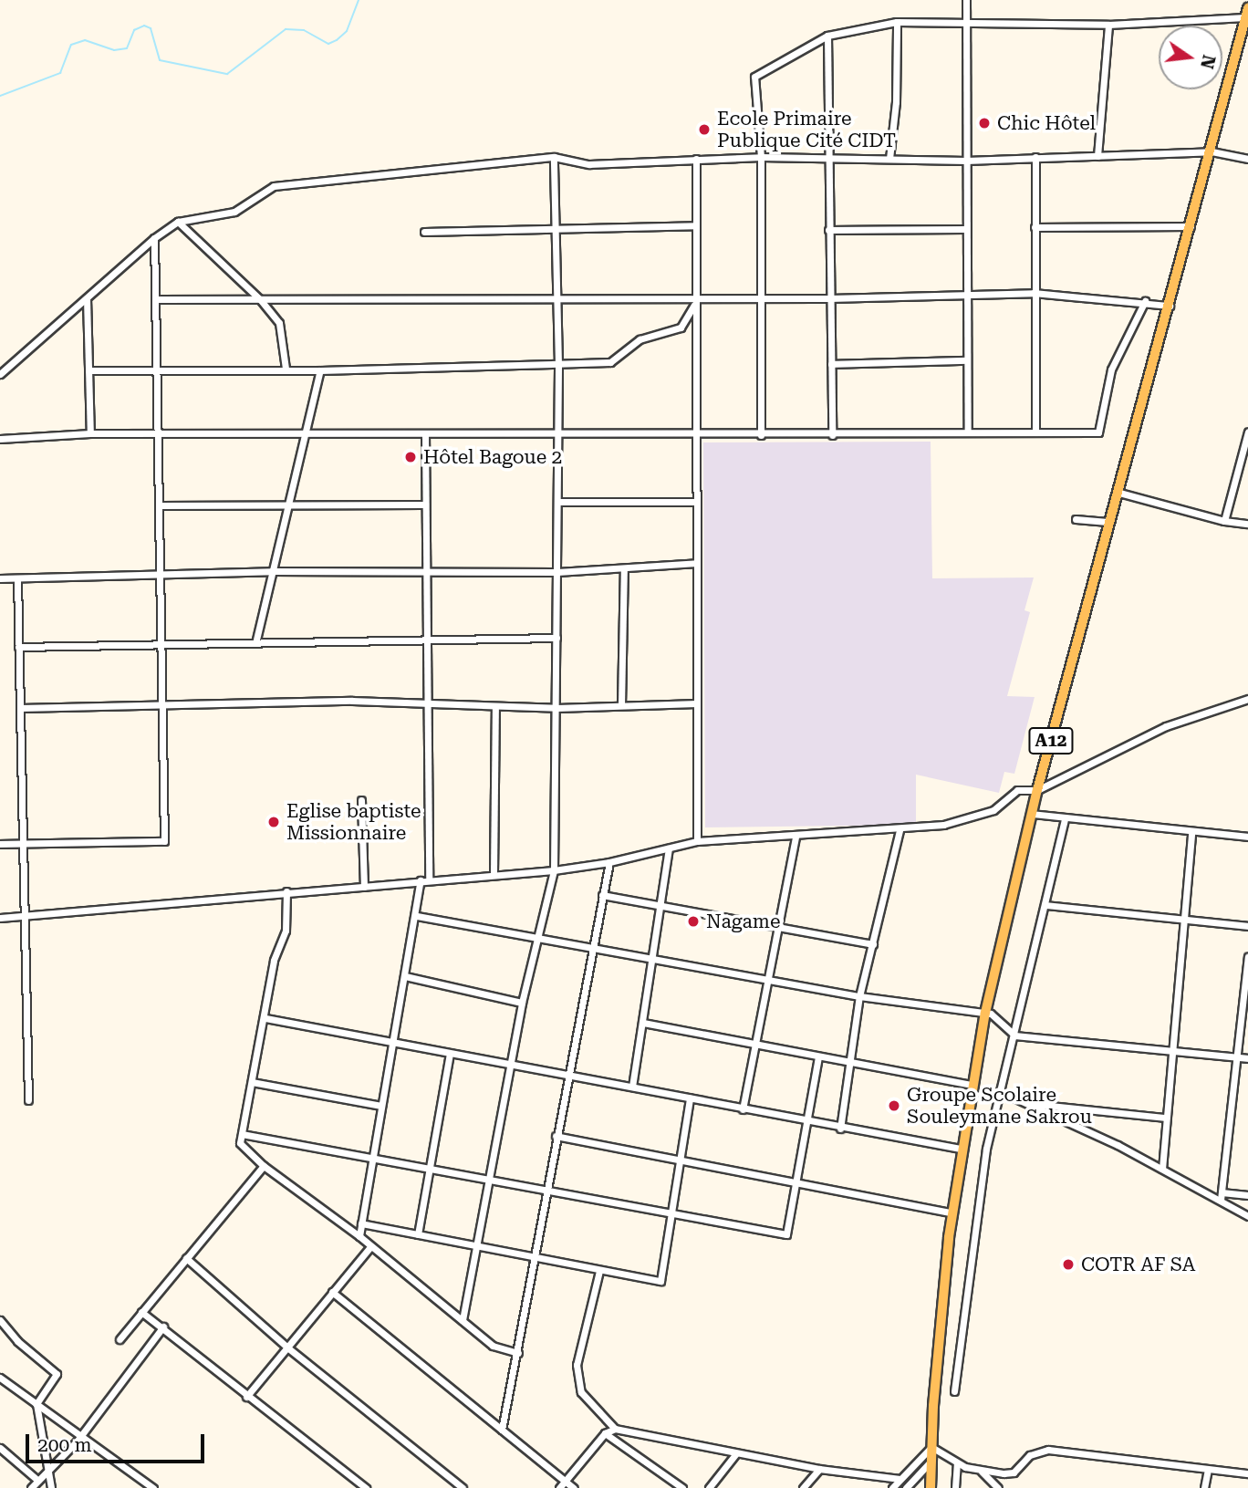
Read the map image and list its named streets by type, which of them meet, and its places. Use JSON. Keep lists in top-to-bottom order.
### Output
{
  "streets": {
    "main road": ["A12"]
  },
  "places": [
    "Chic Hôtel",
    "Ecole Primaire Publique Cité CIDT",
    "Hôtel Bagoue 2",
    "Eglise baptiste Missionnaire",
    "Nagame",
    "Groupe Scolaire Souleymane Sakrou",
    "COTR AF SA"
  ],
  "scale_bar": "200 m",
  "north": "right"
}
